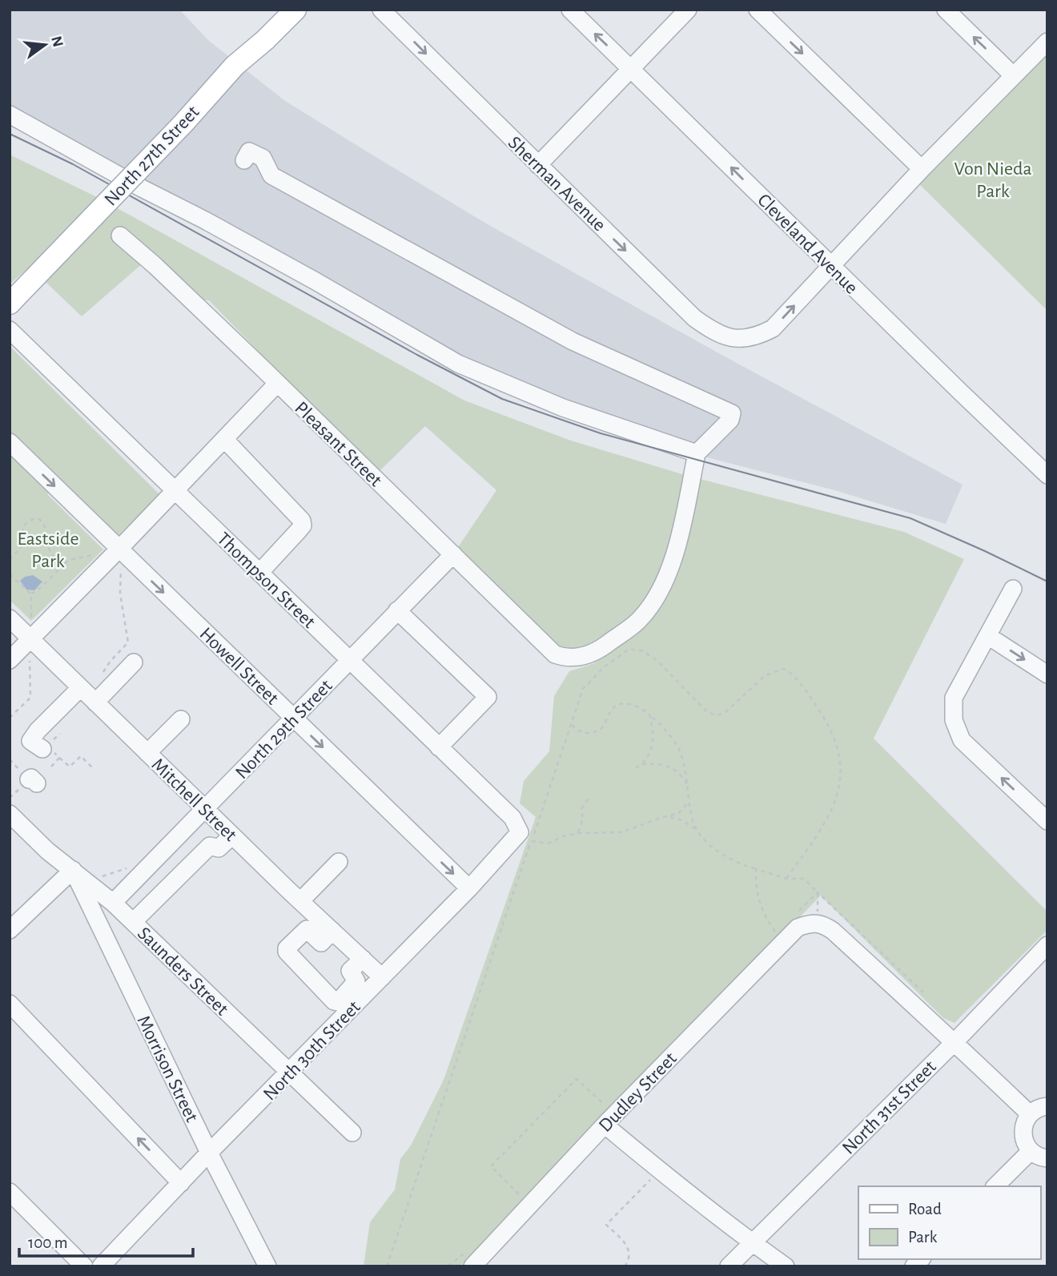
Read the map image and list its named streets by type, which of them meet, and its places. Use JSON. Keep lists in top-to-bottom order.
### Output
{
  "streets": {
    "main road": ["North 27th Street"],
    "street": [
      "Sherman Avenue",
      "Cleveland Avenue",
      "Pleasant Street",
      "Thompson Street",
      "Howell Street",
      "North 29th Street",
      "Mitchell Street",
      "Saunders Street",
      "North 30th Street",
      "Morrison Street",
      "Dudley Street",
      "North 31st Street"
    ]
  },
  "crossings": [
    ["Sherman Avenue", "Cleveland Avenue"],
    ["Pleasant Street", "North 29th Street"],
    ["Thompson Street", "North 29th Street"],
    ["Thompson Street", "North 30th Street"],
    ["Howell Street", "North 29th Street"],
    ["Howell Street", "North 30th Street"],
    ["North 29th Street", "Mitchell Street"],
    ["North 29th Street", "Saunders Street"],
    ["Mitchell Street", "North 30th Street"],
    ["Saunders Street", "North 30th Street"],
    ["Saunders Street", "Morrison Street"],
    ["North 30th Street", "Morrison Street"]
  ],
  "one_way": ["Sherman Avenue", "Howell Street"],
  "parks": ["Von Nieda Park", "Eastside Park"],
  "legend": ["Road", "Park"],
  "scale_bar": "100 m",
  "north": "right"
}
